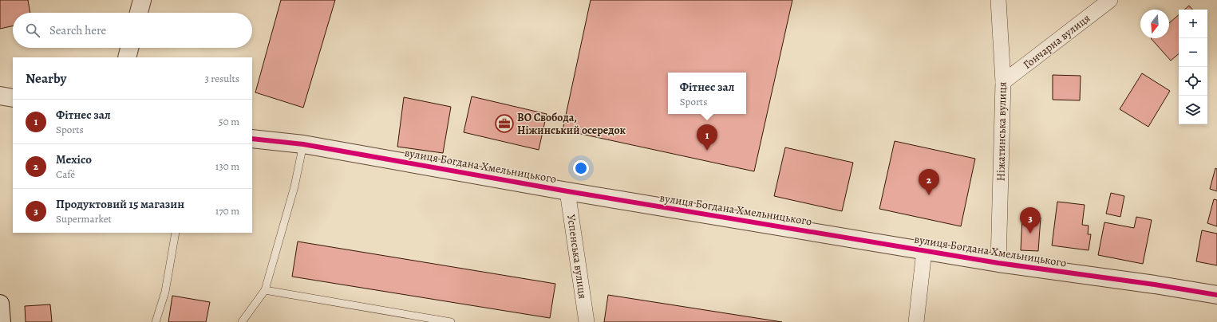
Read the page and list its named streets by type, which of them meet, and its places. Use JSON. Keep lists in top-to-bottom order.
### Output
{
  "streets": {
    "street": [
      "Гончарна вулиця",
      "Ніжатинська вулиця",
      "вулиця Богдана Хмельницького",
      "Успенська вулиця"
    ]
  },
  "crossings": [
    ["Гончарна вулиця", "Ніжатинська вулиця"],
    ["Ніжатинська вулиця", "вулиця Богдана Хмельницького"],
    ["вулиця Богдана Хмельницького", "Успенська вулиця"]
  ],
  "places": {
    "office": ["ВО Свобода, Ніжинський осередок"]
  },
  "north": "bottom",
  "page": {
    "map_buttons": ["+", "−"],
    "search": "Search here",
    "heading": ["Nearby", "3 results"],
    "popup": ["Фітнес зал", "Sports"],
    "list": [
      {
        "mark": "1",
        "name": "Фітнес зал",
        "note": "Sports",
        "value": "50 m"
      },
      {
        "mark": "2",
        "name": "Mexico",
        "note": "Café",
        "value": "130 m"
      },
      {
        "mark": "3",
        "name": "Продуктовий 15 магазин",
        "note": "Supermarket",
        "value": "170 m"
      }
    ],
    "pins": ["1", "2", "3"]
  }
}
